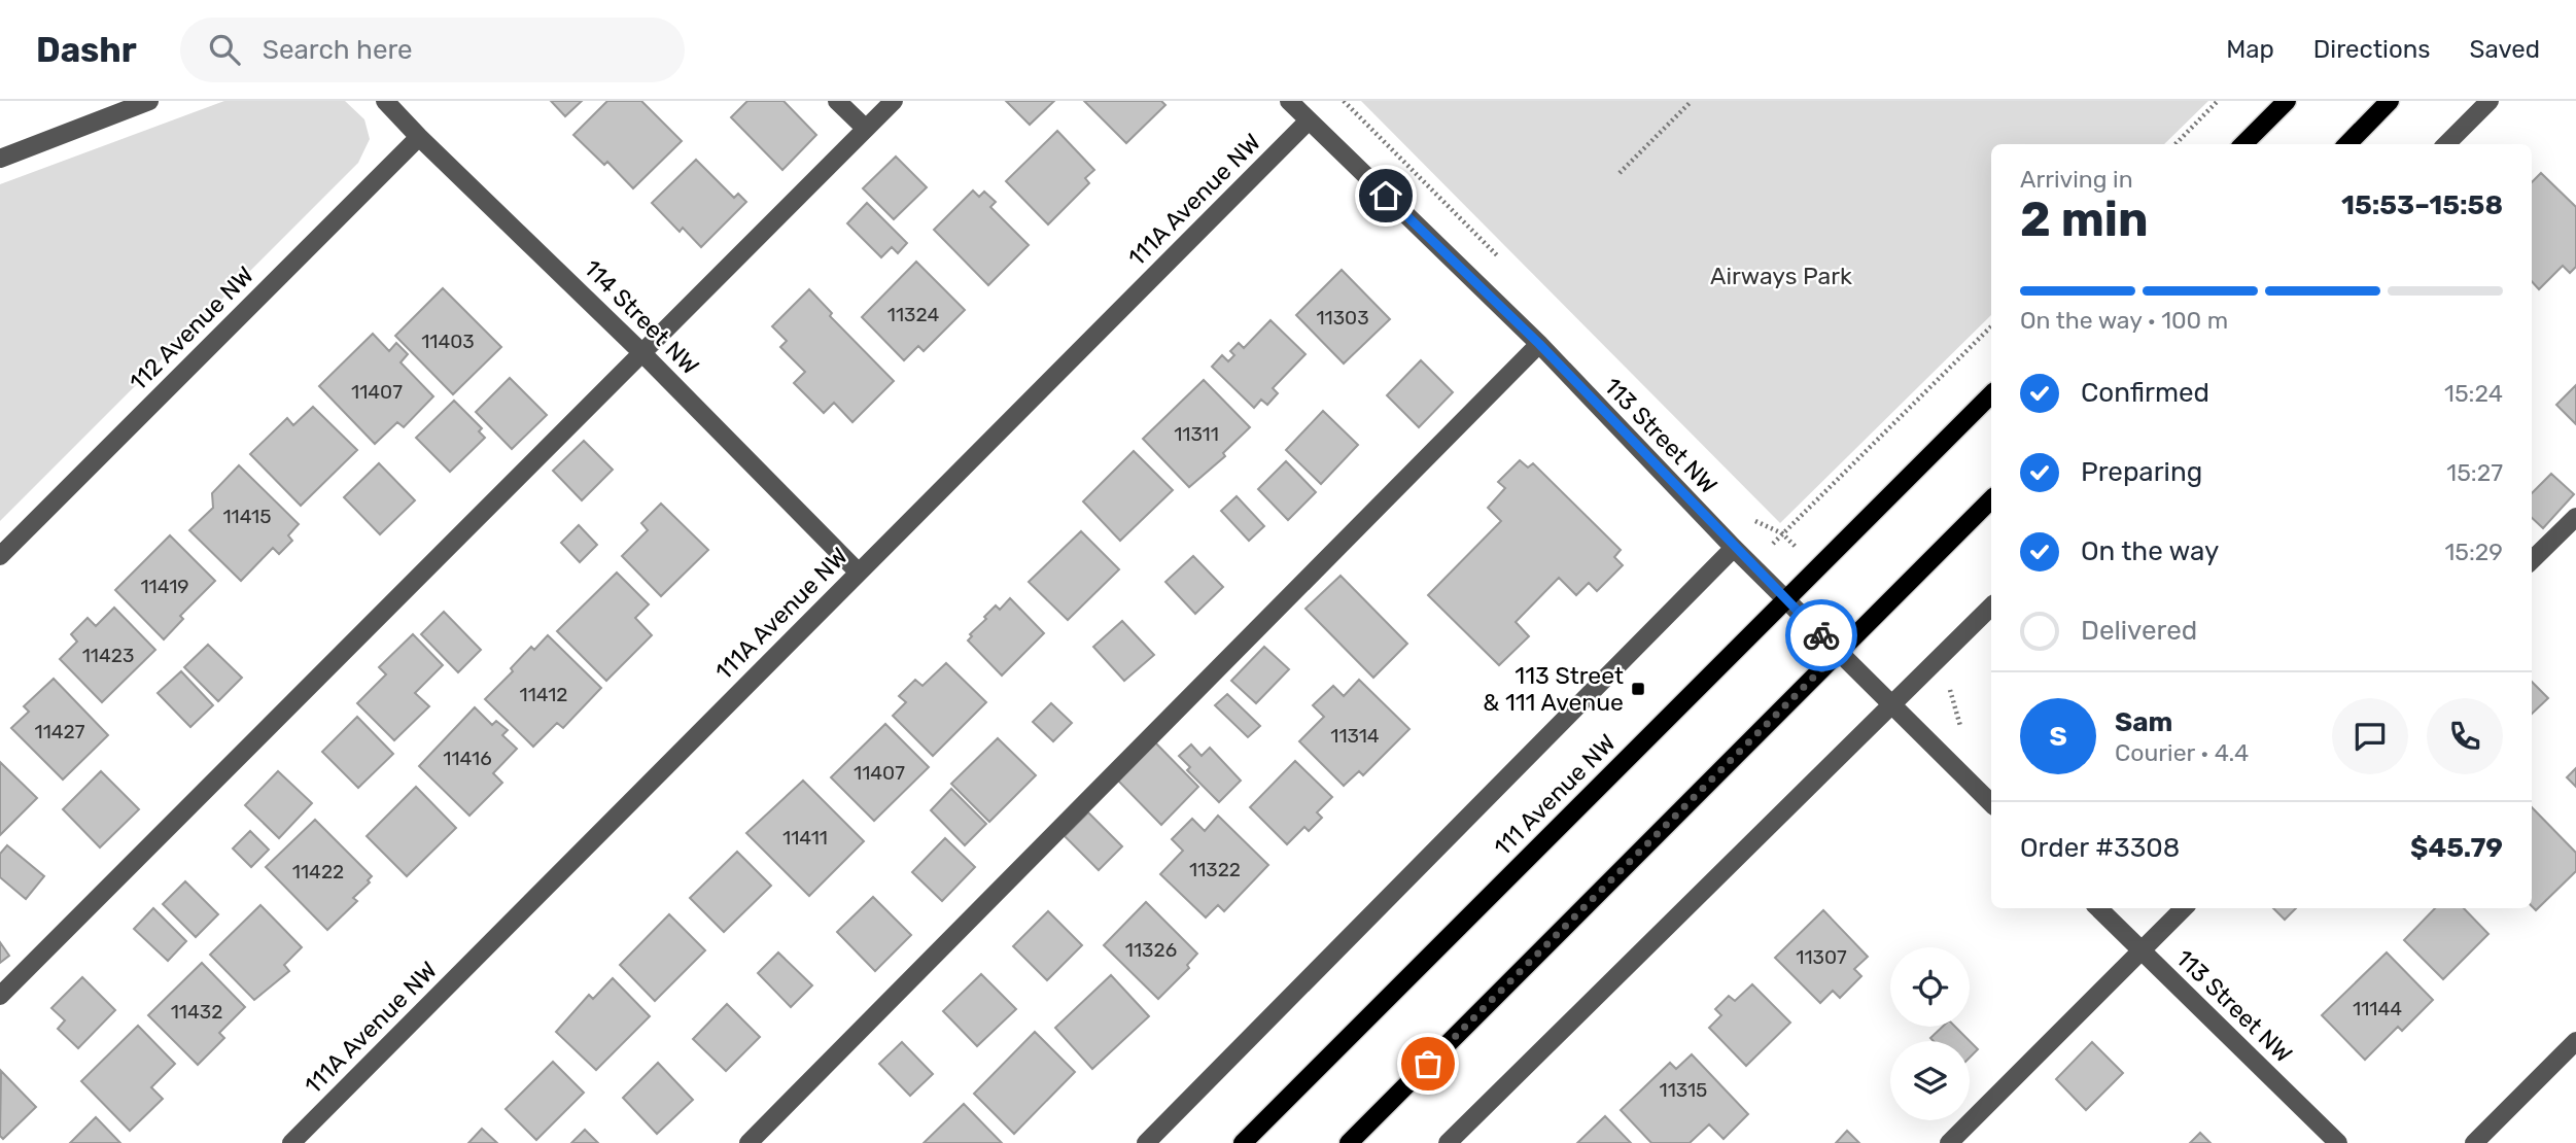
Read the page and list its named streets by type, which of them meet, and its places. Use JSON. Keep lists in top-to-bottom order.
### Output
{
  "streets": {
    "main road": ["111 Avenue NW"],
    "street": [
      "111A Avenue NW",
      "114 Street NW",
      "112 Avenue NW",
      "113 Street NW"
    ]
  },
  "crossings": [
    ["111A Avenue NW", "114 Street NW"],
    ["111A Avenue NW", "113 Street NW"],
    ["114 Street NW", "112 Avenue NW"],
    ["113 Street NW", "111 Avenue NW"]
  ],
  "parks": ["Airways Park"],
  "places": {
    "transit": ["113 Street & 111 Avenue"]
  },
  "house_numbers": [
    "11324",
    "11303",
    "11403",
    "11407",
    "11311",
    "11415",
    "11419",
    "11423",
    "11412",
    "11427",
    "11314",
    "11416",
    "11407",
    "11411",
    "11322",
    "11422",
    "11326",
    "11307",
    "11144",
    "11432",
    "11315"
  ],
  "page": {
    "header": "Dashr",
    "search": "Search here",
    "nav": ["Map", "Directions", "Saved"],
    "heading": ["2 min", "Arriving in", "15:53–15:58"],
    "panel": [
      "Sam",
      "Courier · 4.4",
      "Order #3308",
      "$45.79"
    ],
    "bar": "On the way · 100 m",
    "list": [
      ["Confirmed", "15:24"],
      ["Preparing", "15:27"],
      ["On the way", "15:29"],
      "Delivered"
    ],
    "round": "S"
  }
}
